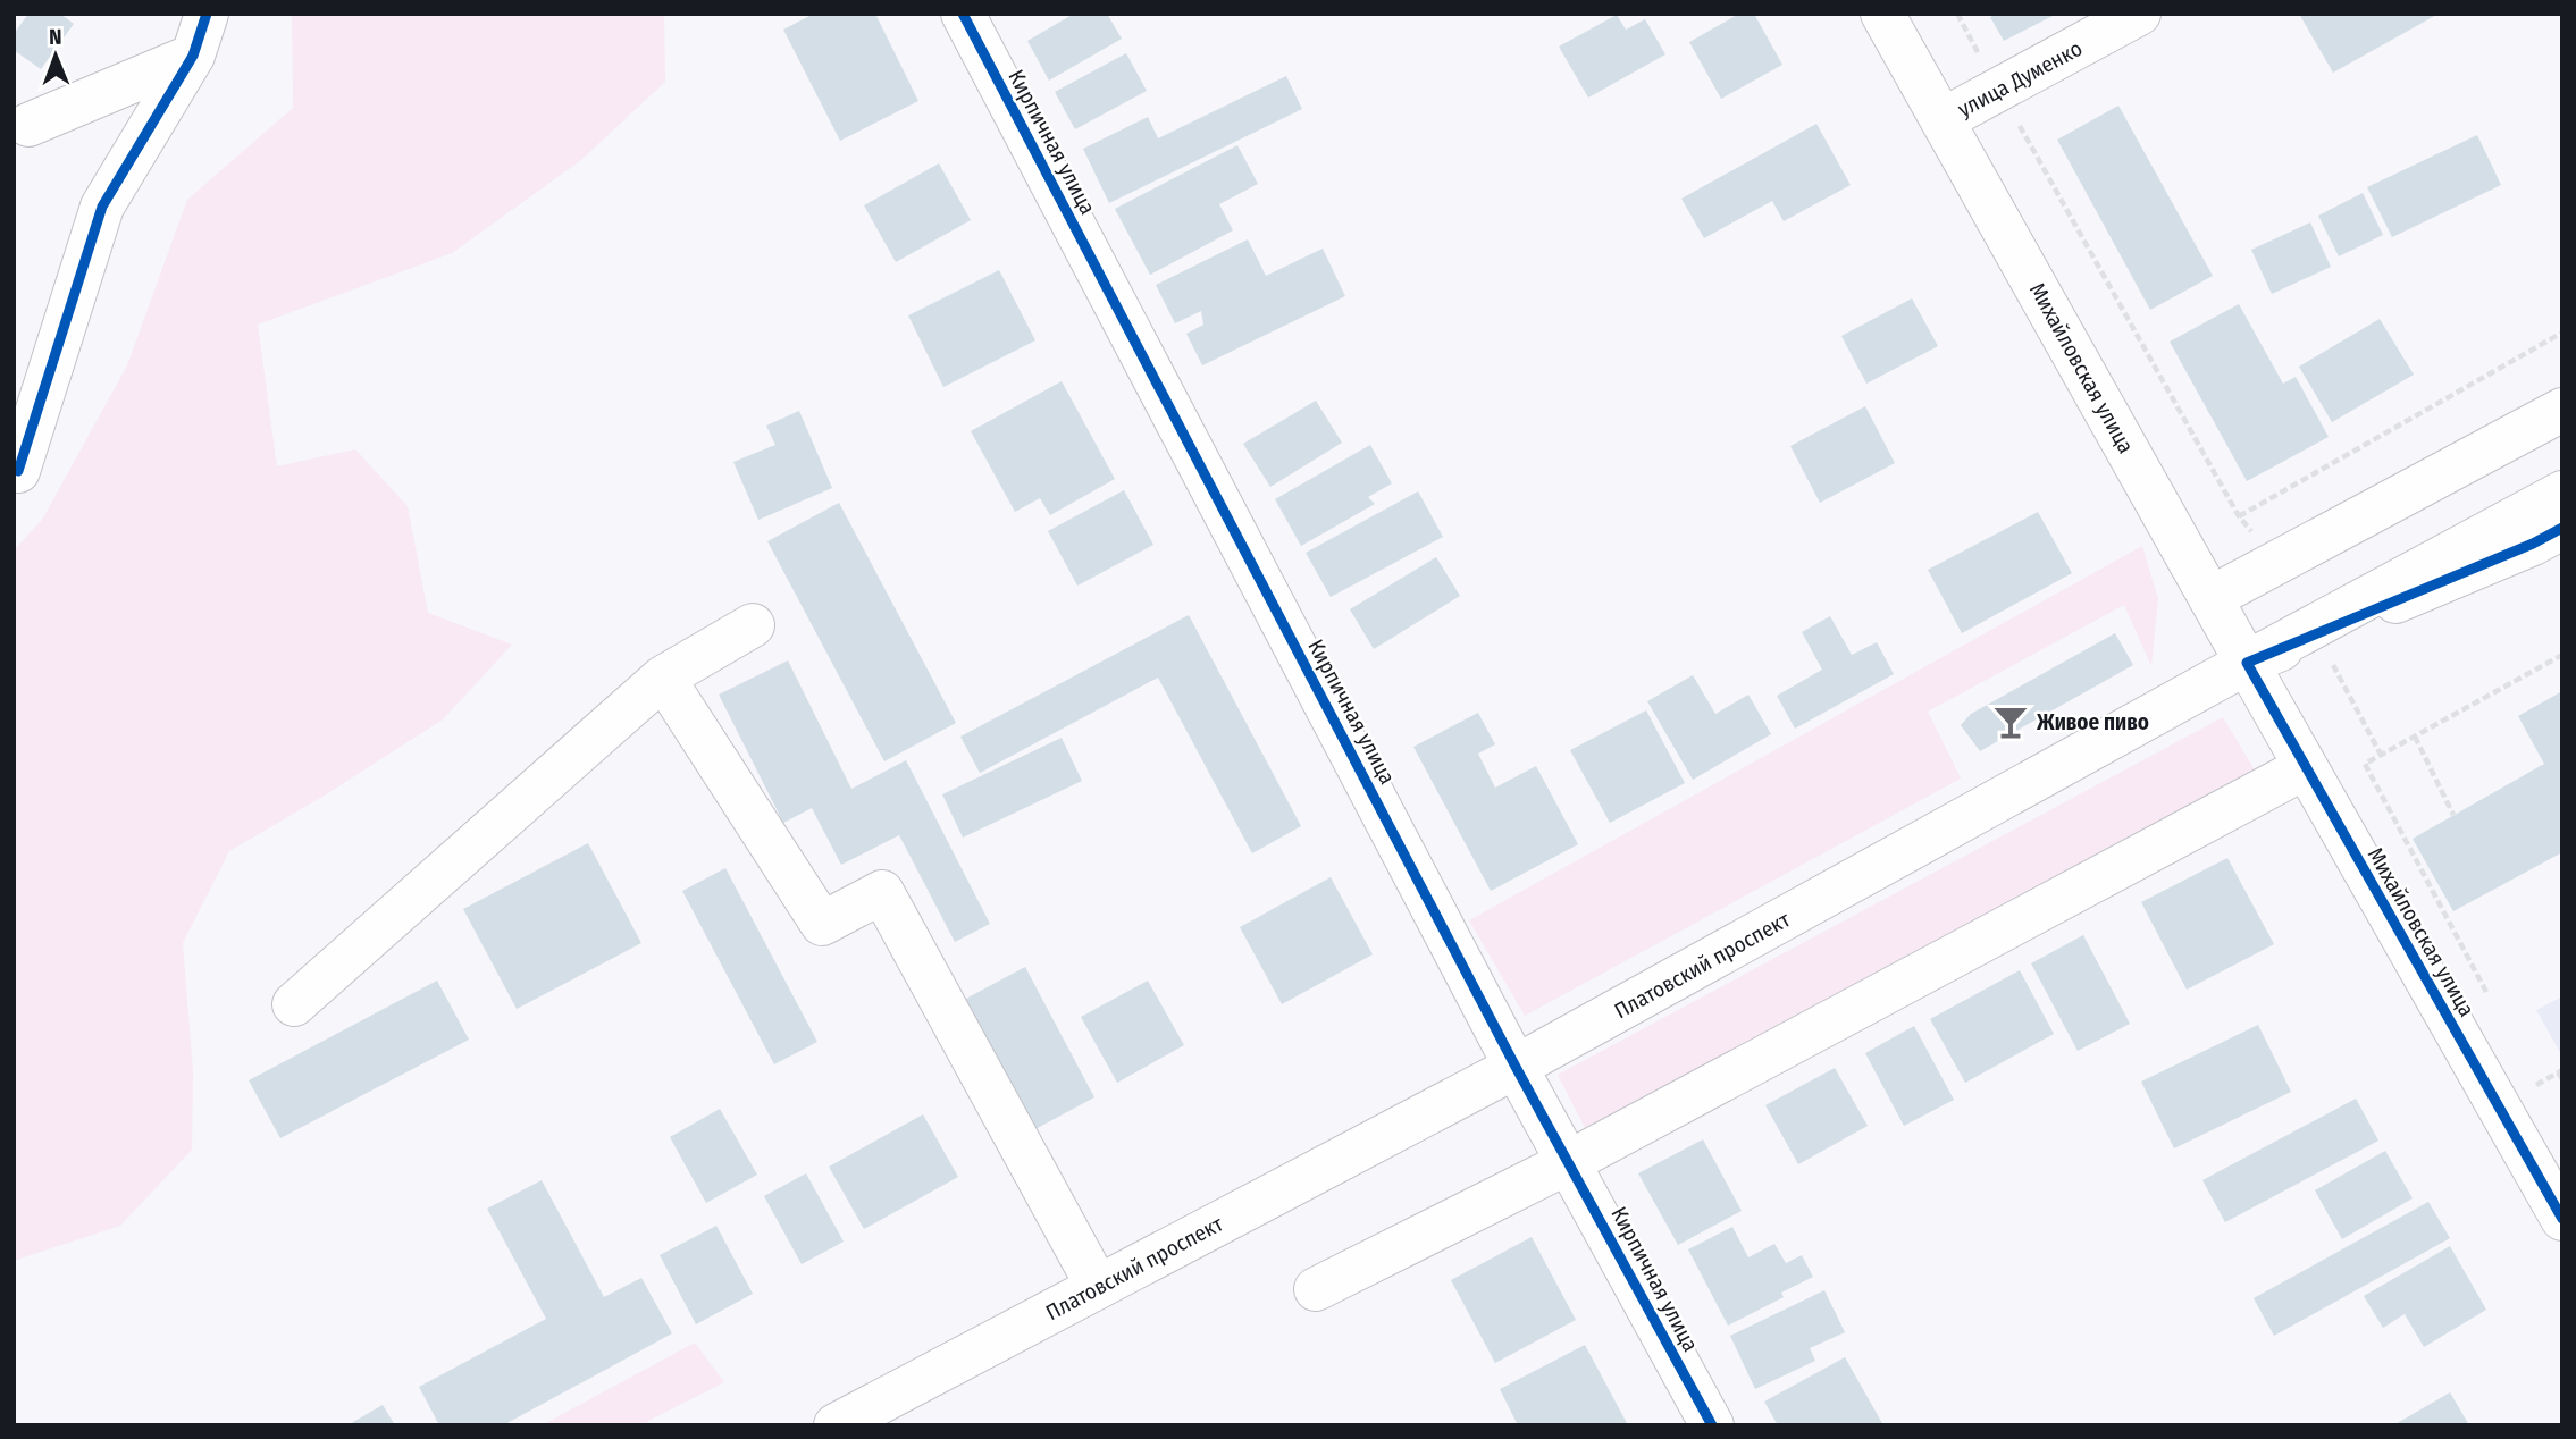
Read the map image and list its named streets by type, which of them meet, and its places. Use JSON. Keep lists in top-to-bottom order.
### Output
{
  "streets": {
    "street": [
      "улица Думенко",
      "Кирпичная улица",
      "Михайловская улица",
      "Платовский проспект"
    ]
  },
  "crossings": [
    ["улица Думенко", "Михайловская улица"],
    ["Кирпичная улица", "Платовский проспект"],
    ["Михайловская улица", "Платовский проспект"]
  ],
  "places": {
    "bar": ["Живое пиво"]
  },
  "north": "top"
}
